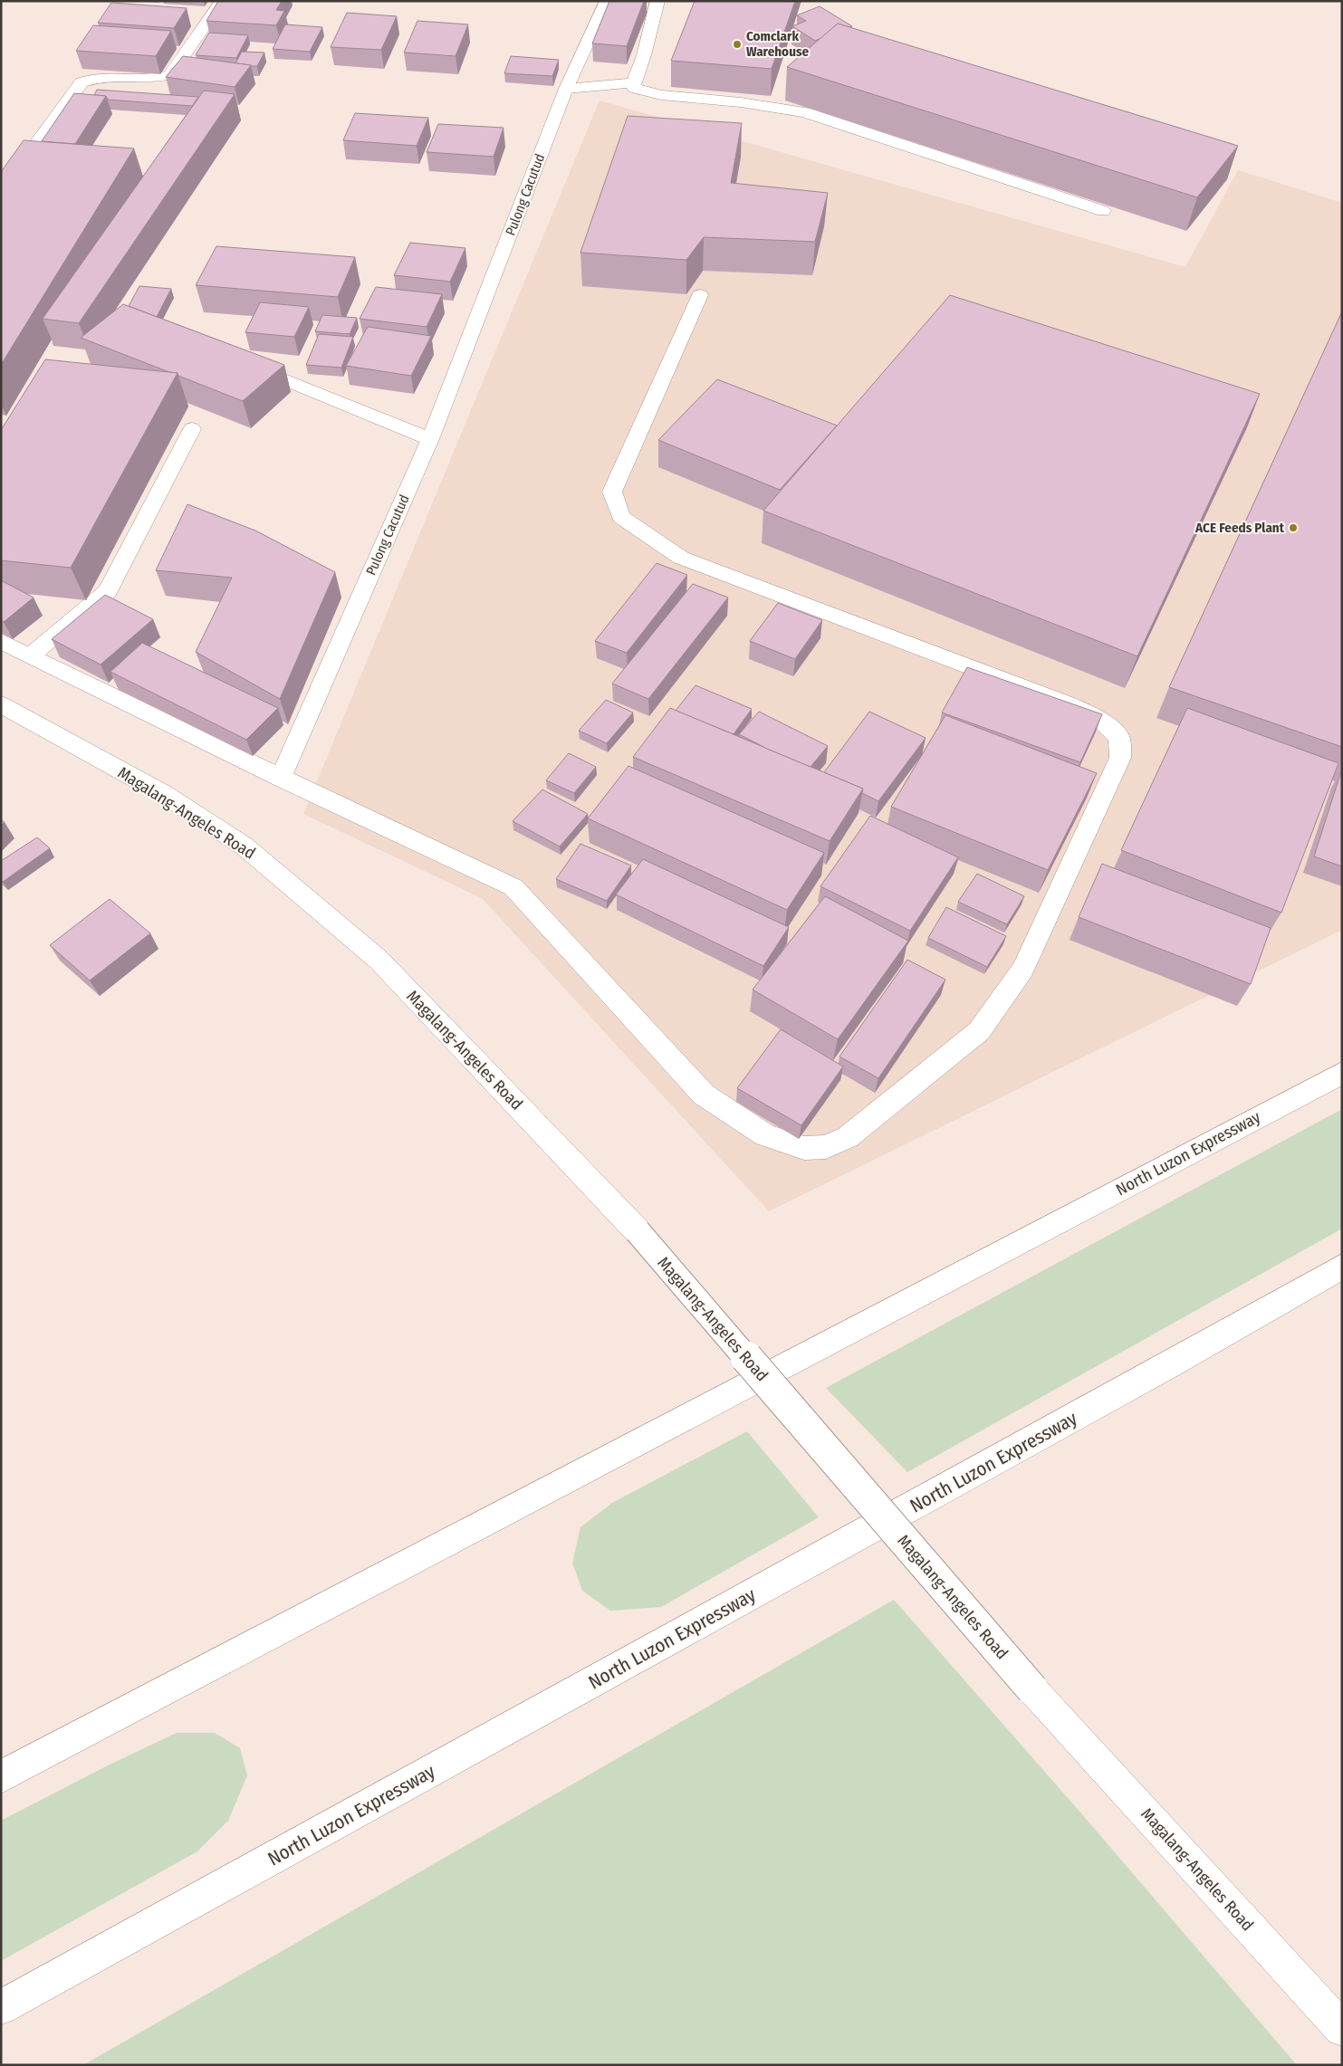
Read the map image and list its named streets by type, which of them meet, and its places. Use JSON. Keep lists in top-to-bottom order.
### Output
{
  "streets": {
    "main road": ["Pulong Cacutud", "Magalang-Angeles Road", "North Luzon Expressway"]
  },
  "places": ["Comclark Warehouse", "ACE Feeds Plant"]
}
